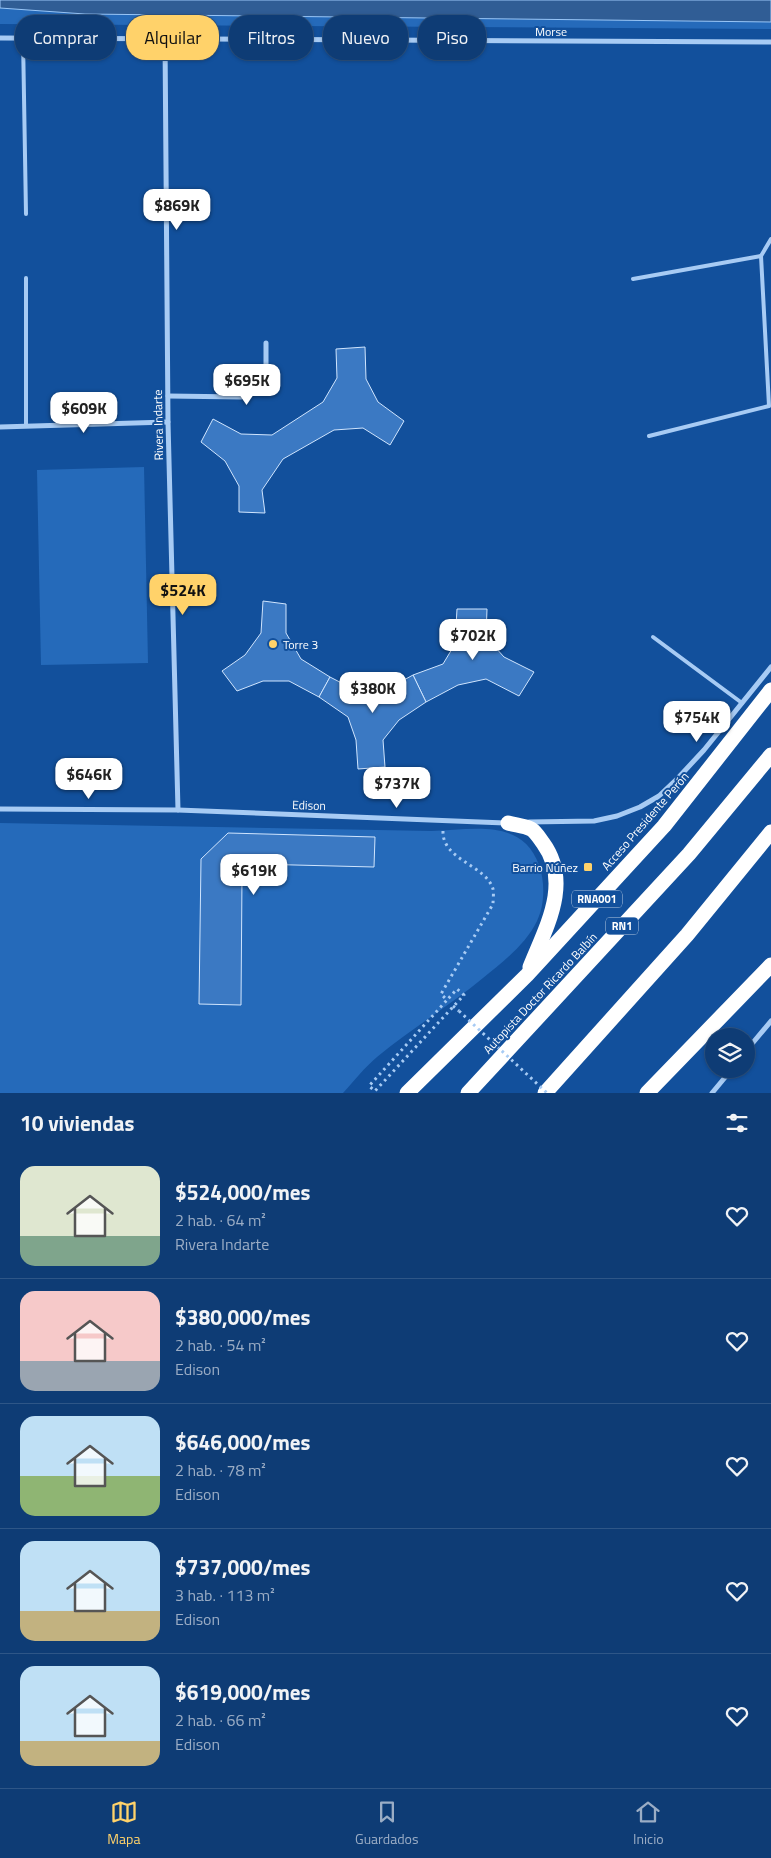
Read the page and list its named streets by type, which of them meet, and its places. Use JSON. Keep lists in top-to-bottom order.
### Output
{
  "streets": {
    "highway": [
      "Acceso Presidente Perón",
      "RNA001",
      "RN1",
      "Autopista Doctor Ricardo Balbín"
    ],
    "street": ["Morse", "Rivera Indarte", "Edison"]
  },
  "crossings": [
    ["Rivera Indarte", "Edison"]
  ],
  "places": {
    "other": ["Torre 3"],
    "transit": ["Barrio Núñez"]
  },
  "page": {
    "chip": [
      "Comprar",
      "Alquilar",
      "Filtros",
      "Nuevo",
      "Piso"
    ],
    "price": [
      "$869K",
      "$695K",
      "$609K",
      "$524K",
      "$702K",
      "$380K",
      "$754K",
      "$646K",
      "$737K",
      "$619K"
    ],
    "heading": "10 viviendas",
    "list": [
      {
        "name": "$524,000/mes",
        "note": "2 hab. · 64 m² · Rivera Indarte"
      },
      {
        "name": "$380,000/mes",
        "note": "2 hab. · 54 m² · Edison"
      },
      {
        "name": "$646,000/mes",
        "note": "2 hab. · 78 m² · Edison"
      },
      {
        "name": "$737,000/mes",
        "note": "3 hab. · 113 m² · Edison"
      },
      {
        "name": "$619,000/mes",
        "note": "2 hab. · 66 m² · Edison"
      }
    ],
    "tabs": ["Mapa", "Guardados", "Inicio"]
  }
}
